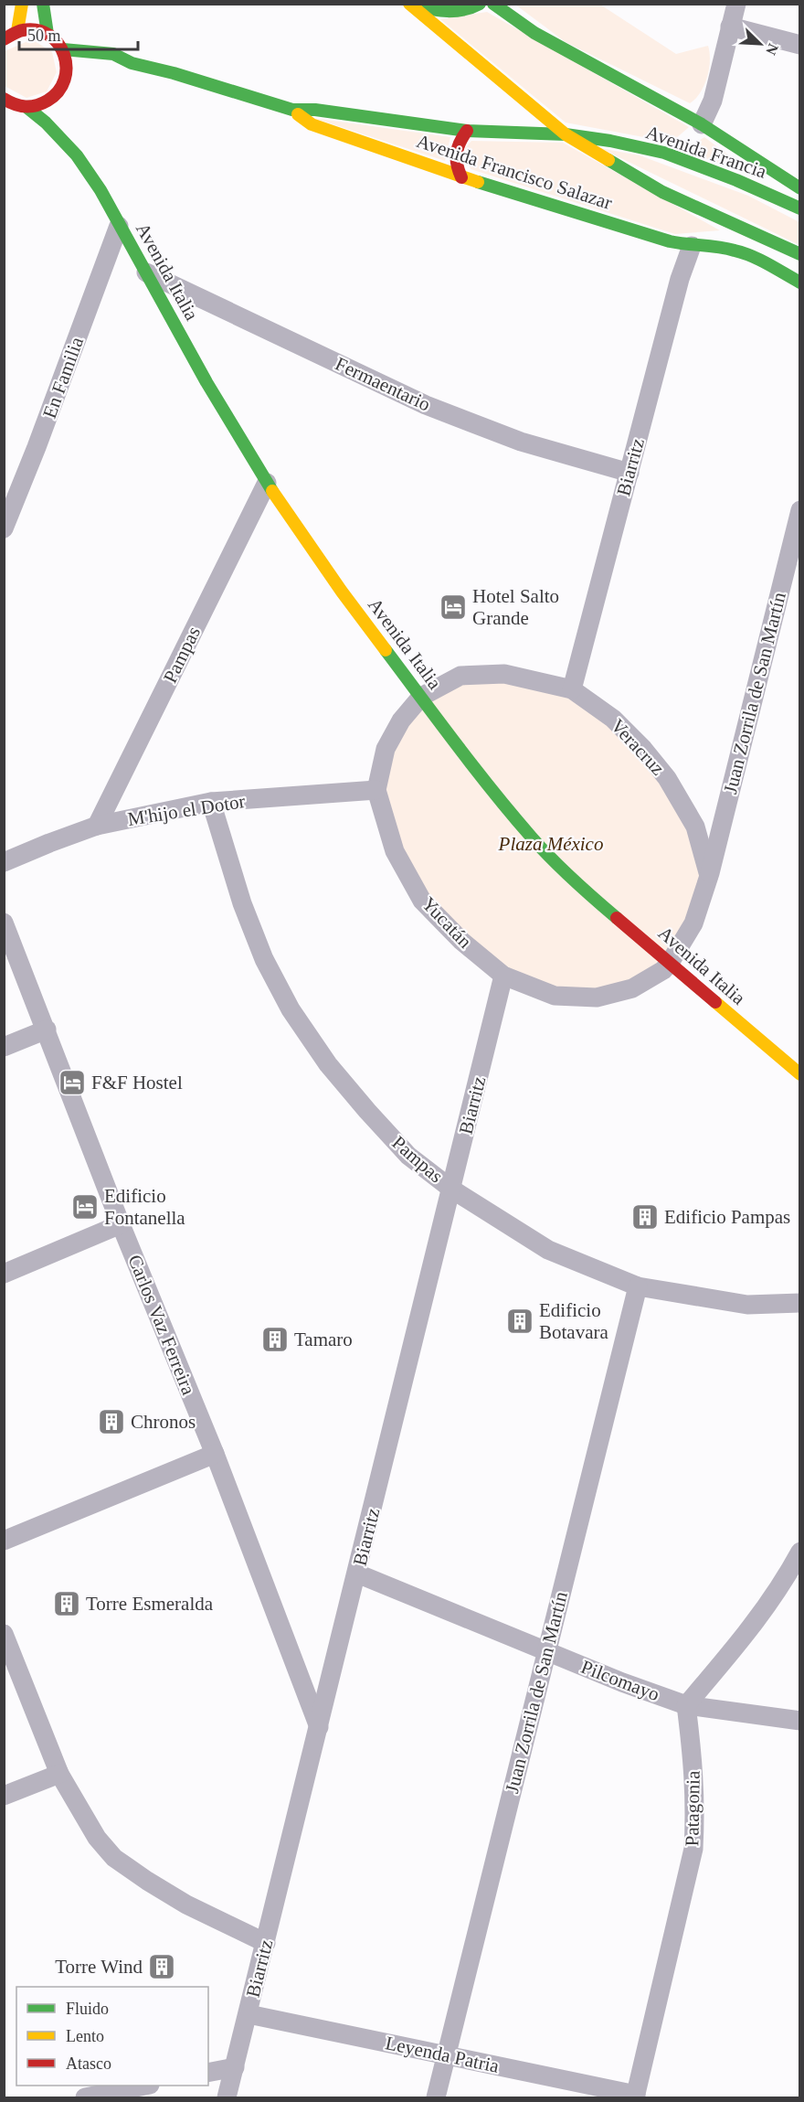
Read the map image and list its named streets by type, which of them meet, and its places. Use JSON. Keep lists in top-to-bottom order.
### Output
{
  "streets": {
    "street": [
      "Avenida Francia",
      "Avenida Francisco Salazar",
      "Avenida Italia",
      "En Familia",
      "Fermaentario",
      "Biarritz",
      "Pampas",
      "Juan Zorrila de San Martín",
      "Veracruz",
      "M'hijo el Dotor",
      "Yucatán",
      "Carlos Vaz Ferreira",
      "Pilcomayo",
      "Patagonia",
      "Leyenda Patria"
    ]
  },
  "crossings": [
    ["Avenida Francia", "Avenida Francisco Salazar"],
    ["Avenida Francisco Salazar", "Biarritz"],
    ["Avenida Italia", "En Familia"],
    ["Avenida Italia", "Fermaentario"],
    ["Avenida Italia", "Pampas"],
    ["Avenida Italia", "Veracruz"],
    ["Avenida Italia", "Yucatán"],
    ["Fermaentario", "Biarritz"],
    ["Biarritz", "Pampas"],
    ["Biarritz", "Veracruz"],
    ["Biarritz", "Yucatán"],
    ["Biarritz", "Carlos Vaz Ferreira"],
    ["Biarritz", "Pilcomayo"],
    ["Biarritz", "Leyenda Patria"],
    ["Pampas", "Juan Zorrila de San Martín"],
    ["Pampas", "M'hijo el Dotor"],
    ["Juan Zorrila de San Martín", "Veracruz"],
    ["Juan Zorrila de San Martín", "Pilcomayo"],
    ["Juan Zorrila de San Martín", "Leyenda Patria"],
    ["Veracruz", "Yucatán"],
    ["M'hijo el Dotor", "Yucatán"],
    ["Pilcomayo", "Patagonia"],
    ["Patagonia", "Leyenda Patria"]
  ],
  "parks": ["Plaza México"],
  "places": {
    "hotel": ["Hotel Salto Grande", "F&F Hostel", "Edificio Fontanella"],
    "building": [
      "Edificio Pampas",
      "Edificio Botavara",
      "Tamaro",
      "Chronos",
      "Torre Esmeralda",
      "Torre Wind"
    ]
  },
  "legend": ["Fluido", "Lento", "Atasco"],
  "scale_bar": "50 m",
  "north": "bottom right"
}
